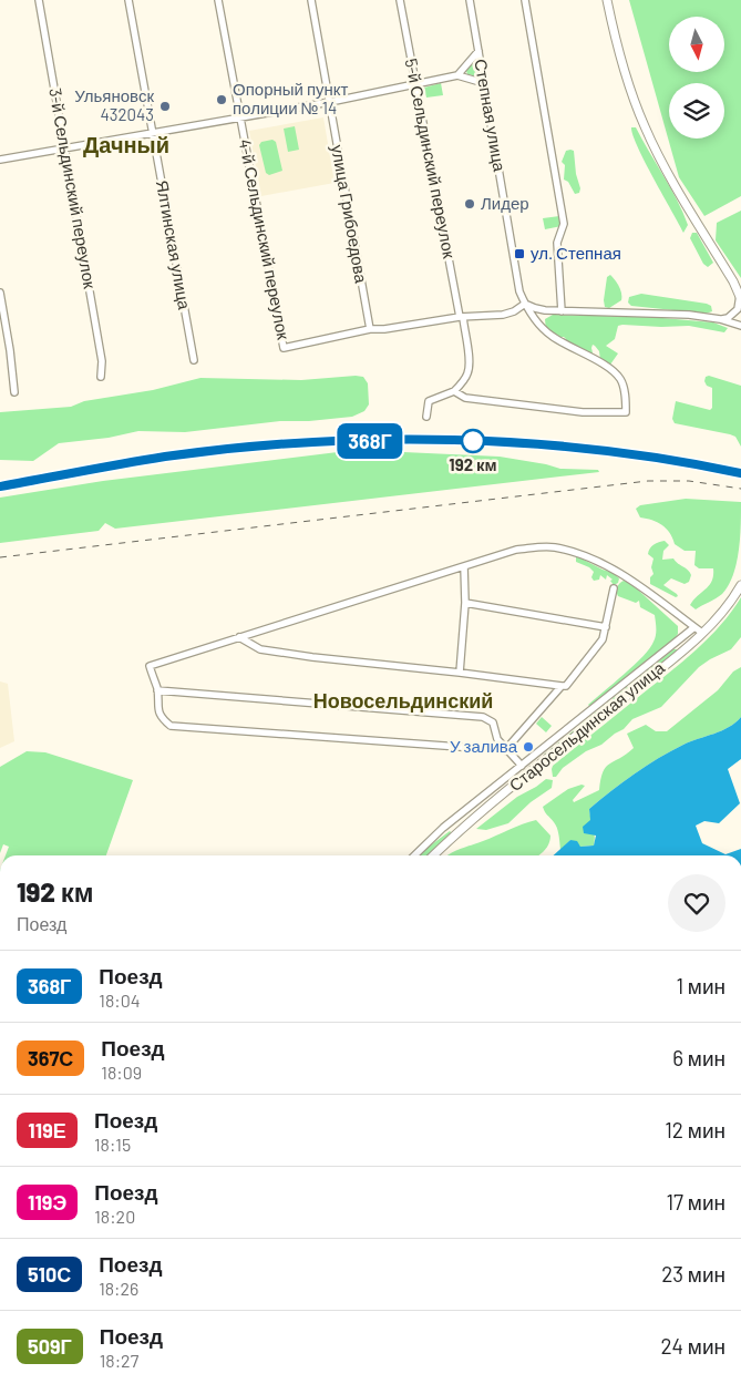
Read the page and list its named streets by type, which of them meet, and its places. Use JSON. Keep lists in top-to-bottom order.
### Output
{
  "streets": {
    "main road": ["Старосельдинская улица"],
    "street": [
      "Степная улица",
      "5-й Сельдинский переулок",
      "3-й Сельдинский переулок",
      "улица Грибоедова",
      "4-й Сельдинский переулок",
      "Ялтинская улица"
    ]
  },
  "crossings": [
    ["Степная улица", "5-й Сельдинский переулок"],
    ["улица Грибоедова", "4-й Сельдинский переулок"]
  ],
  "districts": ["Дачный", "Новосельдинский"],
  "places": {
    "other": [
      "Опорный пункт полиции № 14",
      "Ульяновск 432043",
      "Лидер",
      "192 км",
      "У залива"
    ],
    "transit": ["ул. Степная"]
  },
  "north": "bottom",
  "page": {
    "on_map": "368Г",
    "heading": ["192 км", "Поезд"],
    "list": [
      {
        "mark": "368Г",
        "name": "Поезд",
        "note": "18:04",
        "value": "1 мин"
      },
      {
        "mark": "367С",
        "name": "Поезд",
        "note": "18:09",
        "value": "6 мин"
      },
      {
        "mark": "119Е",
        "name": "Поезд",
        "note": "18:15",
        "value": "12 мин"
      },
      {
        "mark": "119Э",
        "name": "Поезд",
        "note": "18:20",
        "value": "17 мин"
      },
      {
        "mark": "510С",
        "name": "Поезд",
        "note": "18:26",
        "value": "23 мин"
      },
      {
        "mark": "509Г",
        "name": "Поезд",
        "note": "18:27",
        "value": "24 мин"
      }
    ]
  }
}
